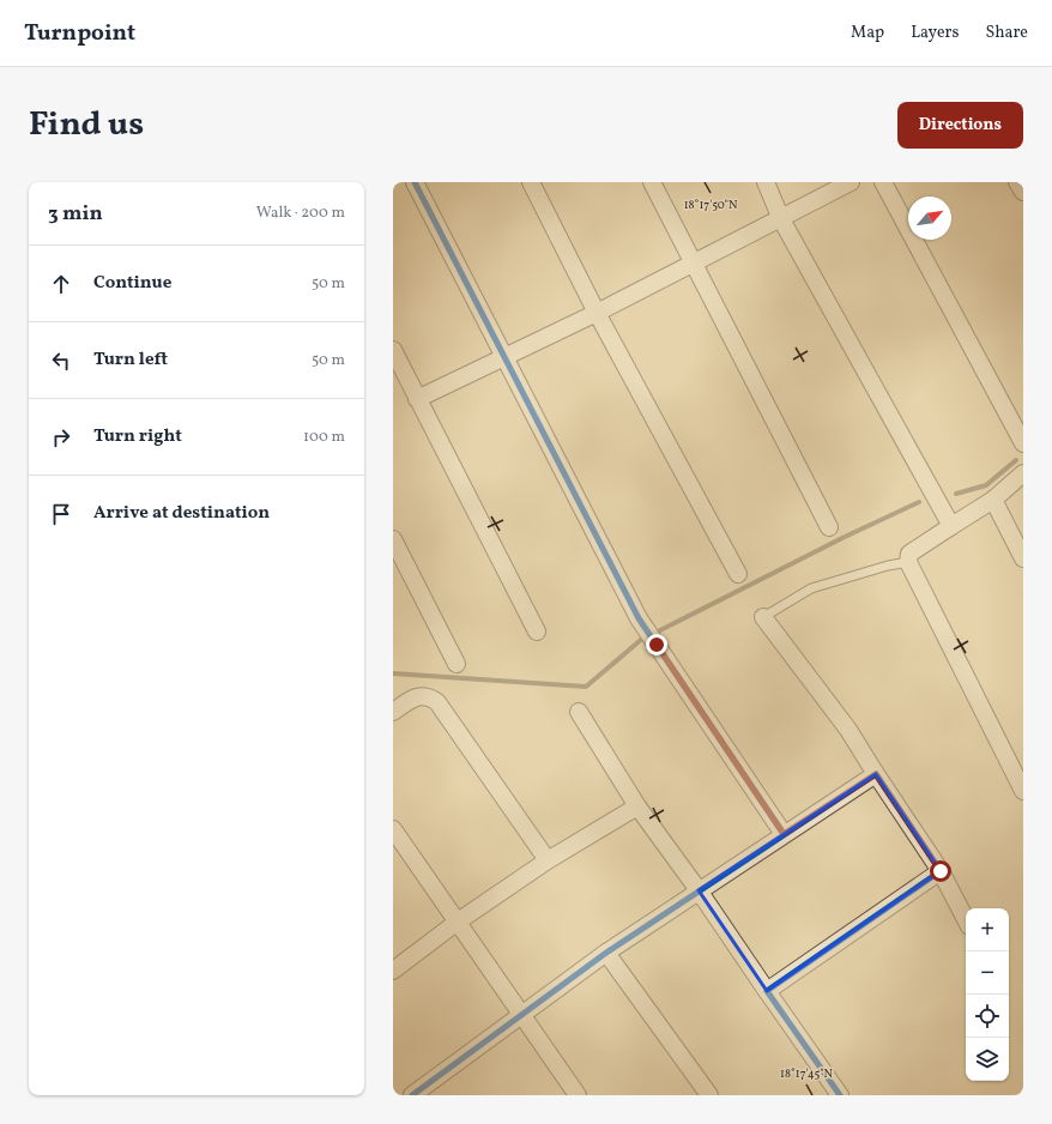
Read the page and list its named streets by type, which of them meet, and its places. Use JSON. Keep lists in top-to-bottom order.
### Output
{
  "north": "top right",
  "page": {
    "header": "Turnpoint",
    "nav": ["Map", "Layers", "Share"],
    "title": "Find us",
    "buttons": "Directions",
    "heading": ["3 min", "Walk · 200 m"],
    "list": [
      ["Continue", "50 m"],
      ["Turn left", "50 m"],
      ["Turn right", "100 m"],
      "Arrive at destination"
    ],
    "map_buttons": ["+", "−"]
  },
  "coordinates": ["18°17'50\"N", "18°17'45\"N"]
}
